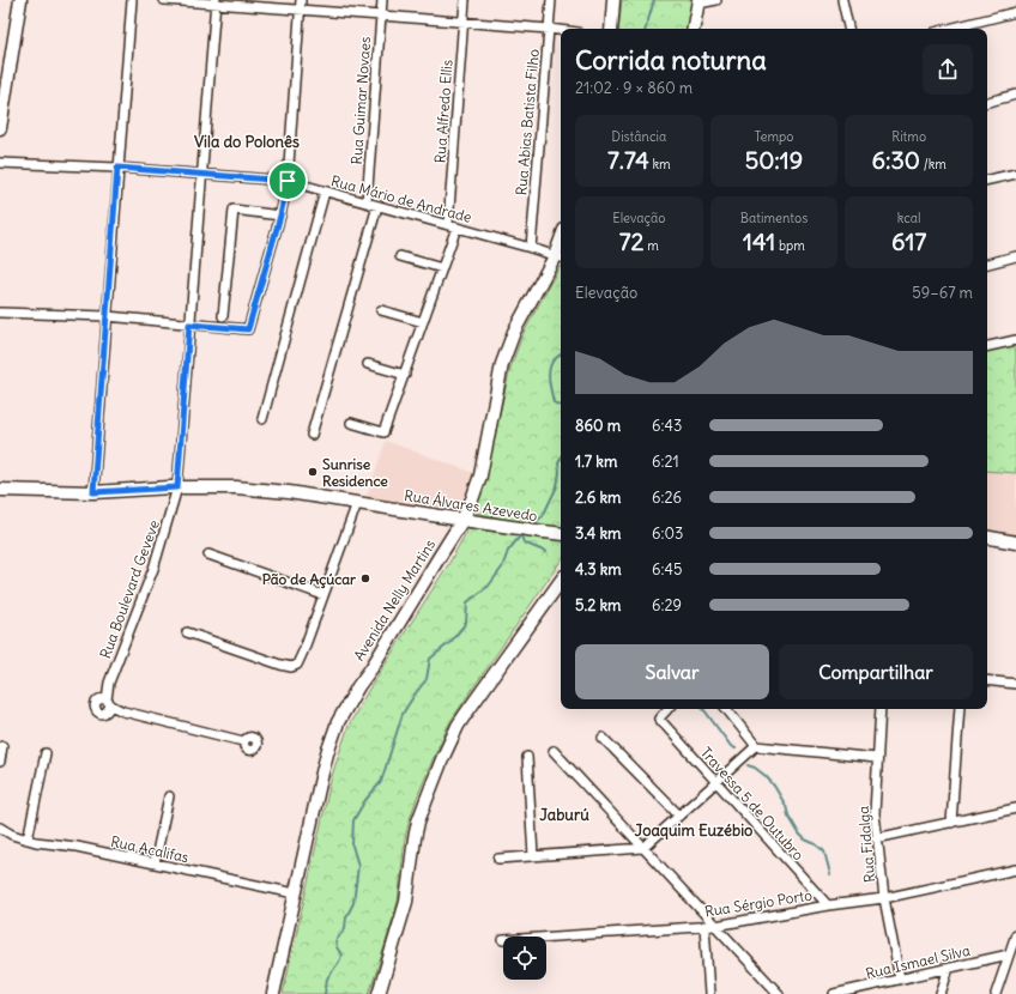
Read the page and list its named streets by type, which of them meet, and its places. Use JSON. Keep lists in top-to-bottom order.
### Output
{
  "streets": {
    "main road": ["Rua Álvares Azevedo", "Avenida Nelly Martins"],
    "street": [
      "Rua Guimar Novaes",
      "Rua Alfredo Ellis",
      "Rua Abias Batista Filho",
      "Rua Mário de Andrade",
      "Rua Boulevard Geveve",
      "Travessa 5 de Outubro",
      "Rua Fidalga",
      "Rua Acalifas",
      "Rua Sérgio Porto",
      "Rua Ismael Silva"
    ]
  },
  "crossings": [
    ["Rua Guimar Novaes", "Rua Mário de Andrade"],
    ["Rua Alfredo Ellis", "Rua Mário de Andrade"],
    ["Rua Abias Batista Filho", "Rua Mário de Andrade"],
    ["Rua Mário de Andrade", "Rua Boulevard Geveve"],
    ["Rua Mário de Andrade", "Avenida Nelly Martins"],
    ["Rua Álvares Azevedo", "Rua Boulevard Geveve"],
    ["Rua Álvares Azevedo", "Avenida Nelly Martins"],
    ["Avenida Nelly Martins", "Rua Acalifas"],
    ["Travessa 5 de Outubro", "Rua Sérgio Porto"],
    ["Rua Fidalga", "Rua Sérgio Porto"],
    ["Rua Fidalga", "Rua Ismael Silva"]
  ],
  "districts": ["Vila do Polonês", "Jaburú", "Joaquim Euzébio"],
  "places": ["Sunrise Residence", "Pão de Açúcar"],
  "page": {
    "heading": ["Corrida noturna", "21:02 · 9 × 860 m"],
    "stats": [
      ["Distância", "7.74 km"],
      ["Tempo", "50:19"],
      ["Ritmo", "6:30 /km"],
      ["Elevação", "72 m"],
      ["Batimentos", "141 bpm"],
      ["kcal", "617"]
    ],
    "chart": ["Elevação", "59–67 m"],
    "list": [
      {
        "name": "860 m",
        "note": "6:43"
      },
      {
        "name": "1.7 km",
        "note": "6:21"
      },
      {
        "name": "2.6 km",
        "note": "6:26"
      },
      {
        "name": "3.4 km",
        "note": "6:03"
      },
      {
        "name": "4.3 km",
        "note": "6:45"
      },
      {
        "name": "5.2 km",
        "note": "6:29"
      }
    ],
    "buttons": ["Salvar", "Compartilhar"]
  }
}
